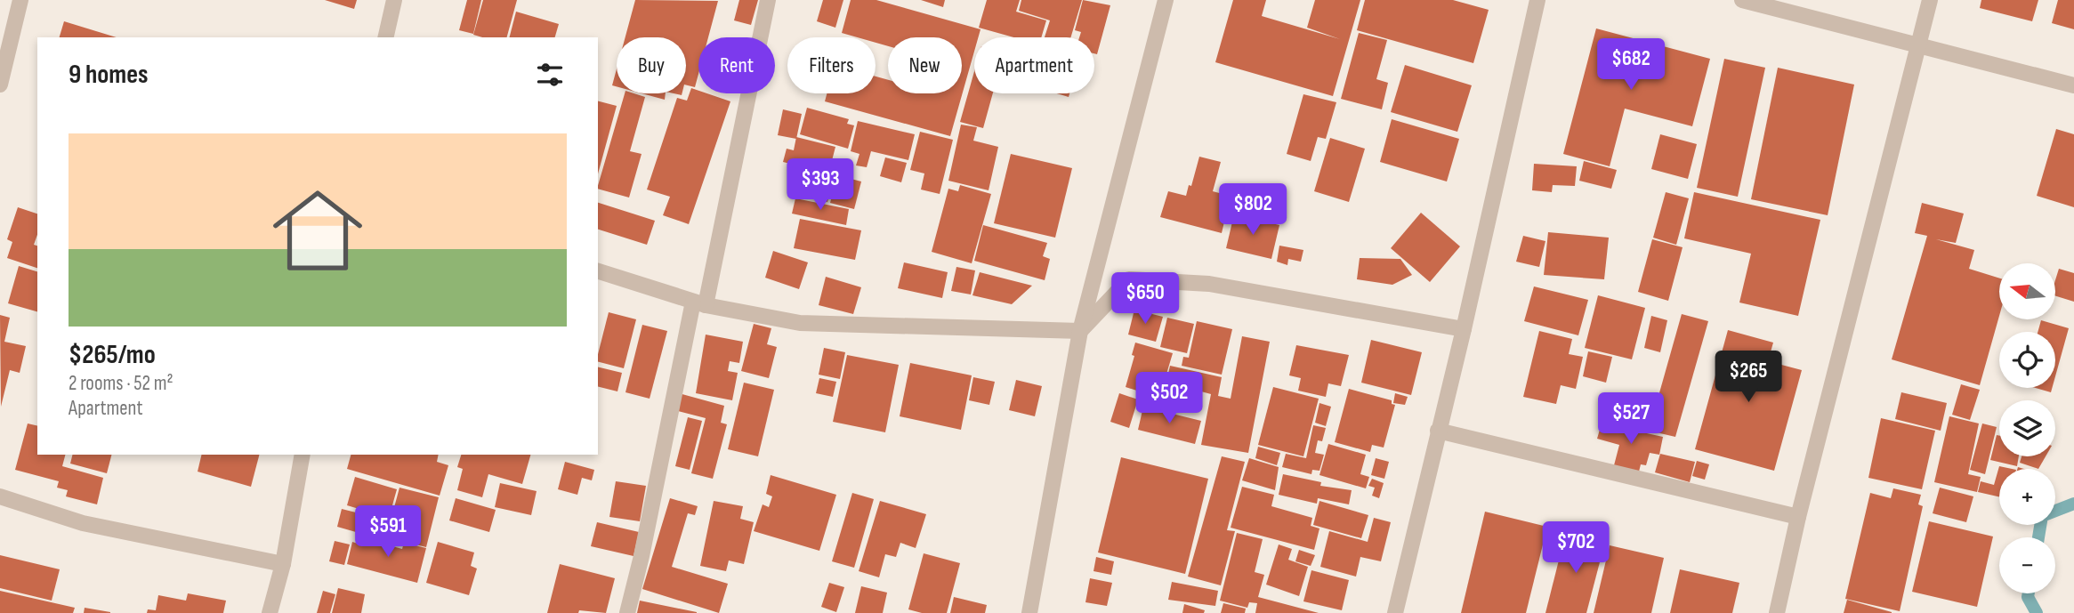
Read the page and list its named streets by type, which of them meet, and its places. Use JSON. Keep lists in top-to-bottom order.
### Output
{
  "north": "left",
  "page": {
    "chip": [
      "Buy",
      "Rent",
      "Filters",
      "New",
      "Apartment"
    ],
    "heading": "9 homes",
    "price": [
      "$682",
      "$393",
      "$802",
      "$650",
      "$265",
      "$502",
      "$527",
      "$591",
      "$702"
    ],
    "list": [
      {
        "name": "$265/mo",
        "note": "2 rooms · 52 m² · Apartment"
      }
    ],
    "map_buttons": ["+", "−"]
  }
}
